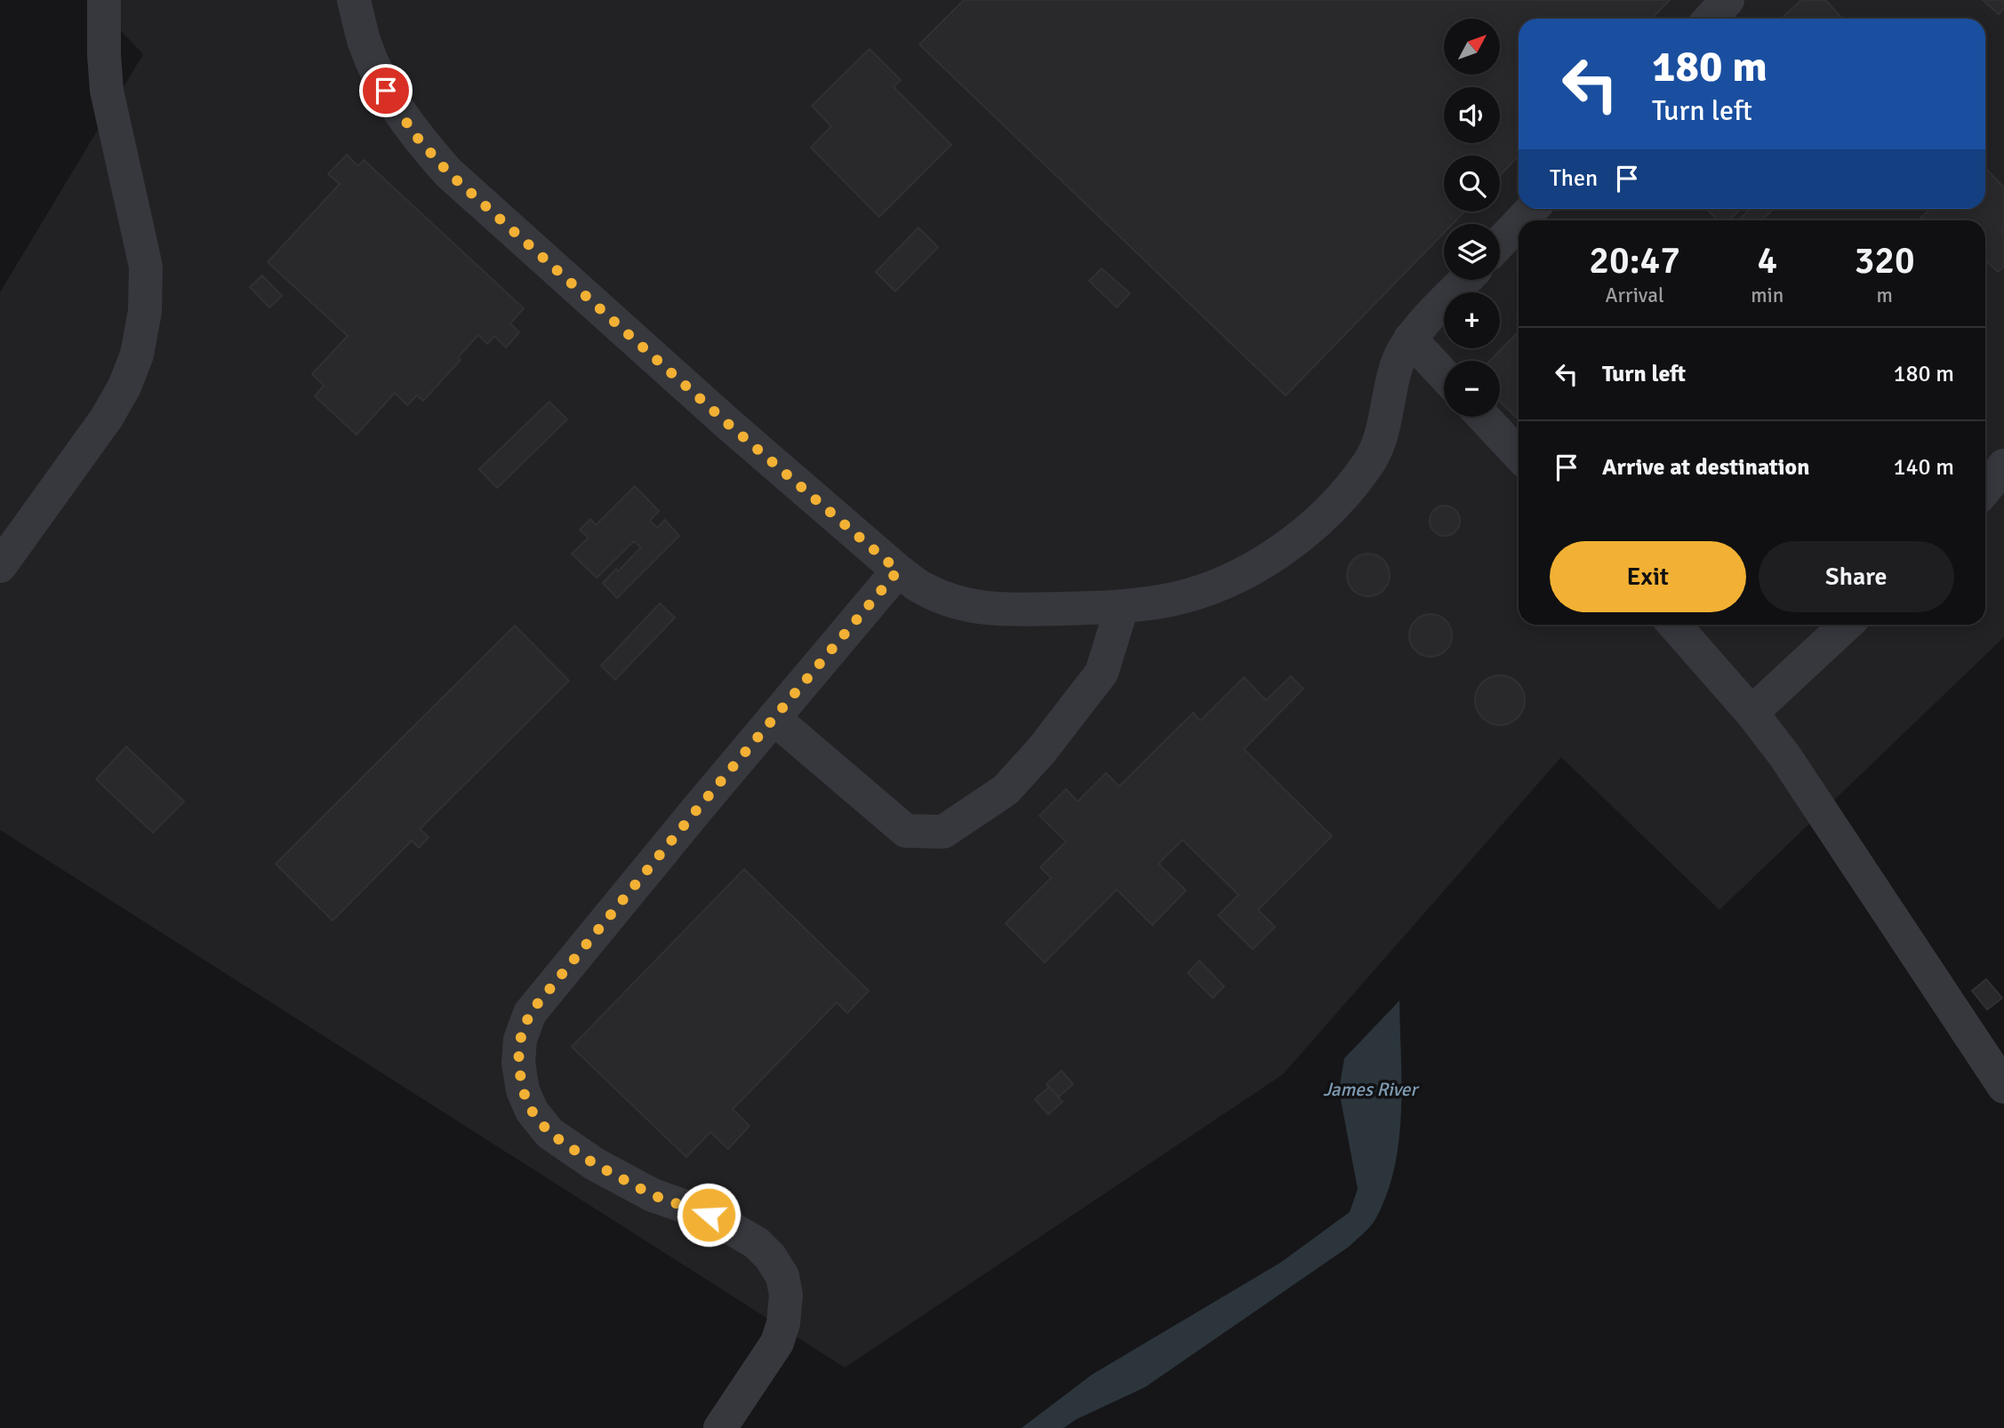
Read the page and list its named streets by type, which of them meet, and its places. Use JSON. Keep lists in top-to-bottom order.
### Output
{
  "water": ["James River"],
  "north": "top right",
  "page": {
    "map_buttons": ["+", "−"],
    "turn": ["180 m", "Turn left"],
    "then": "Then",
    "eta": [
      "20:47",
      "Arrival",
      "4",
      "min",
      "320",
      "m"
    ],
    "list": [
      {
        "name": "Turn left",
        "value": "180 m"
      },
      {
        "name": "Arrive at destination",
        "value": "140 m"
      }
    ],
    "buttons": ["Exit", "Share"]
  }
}
